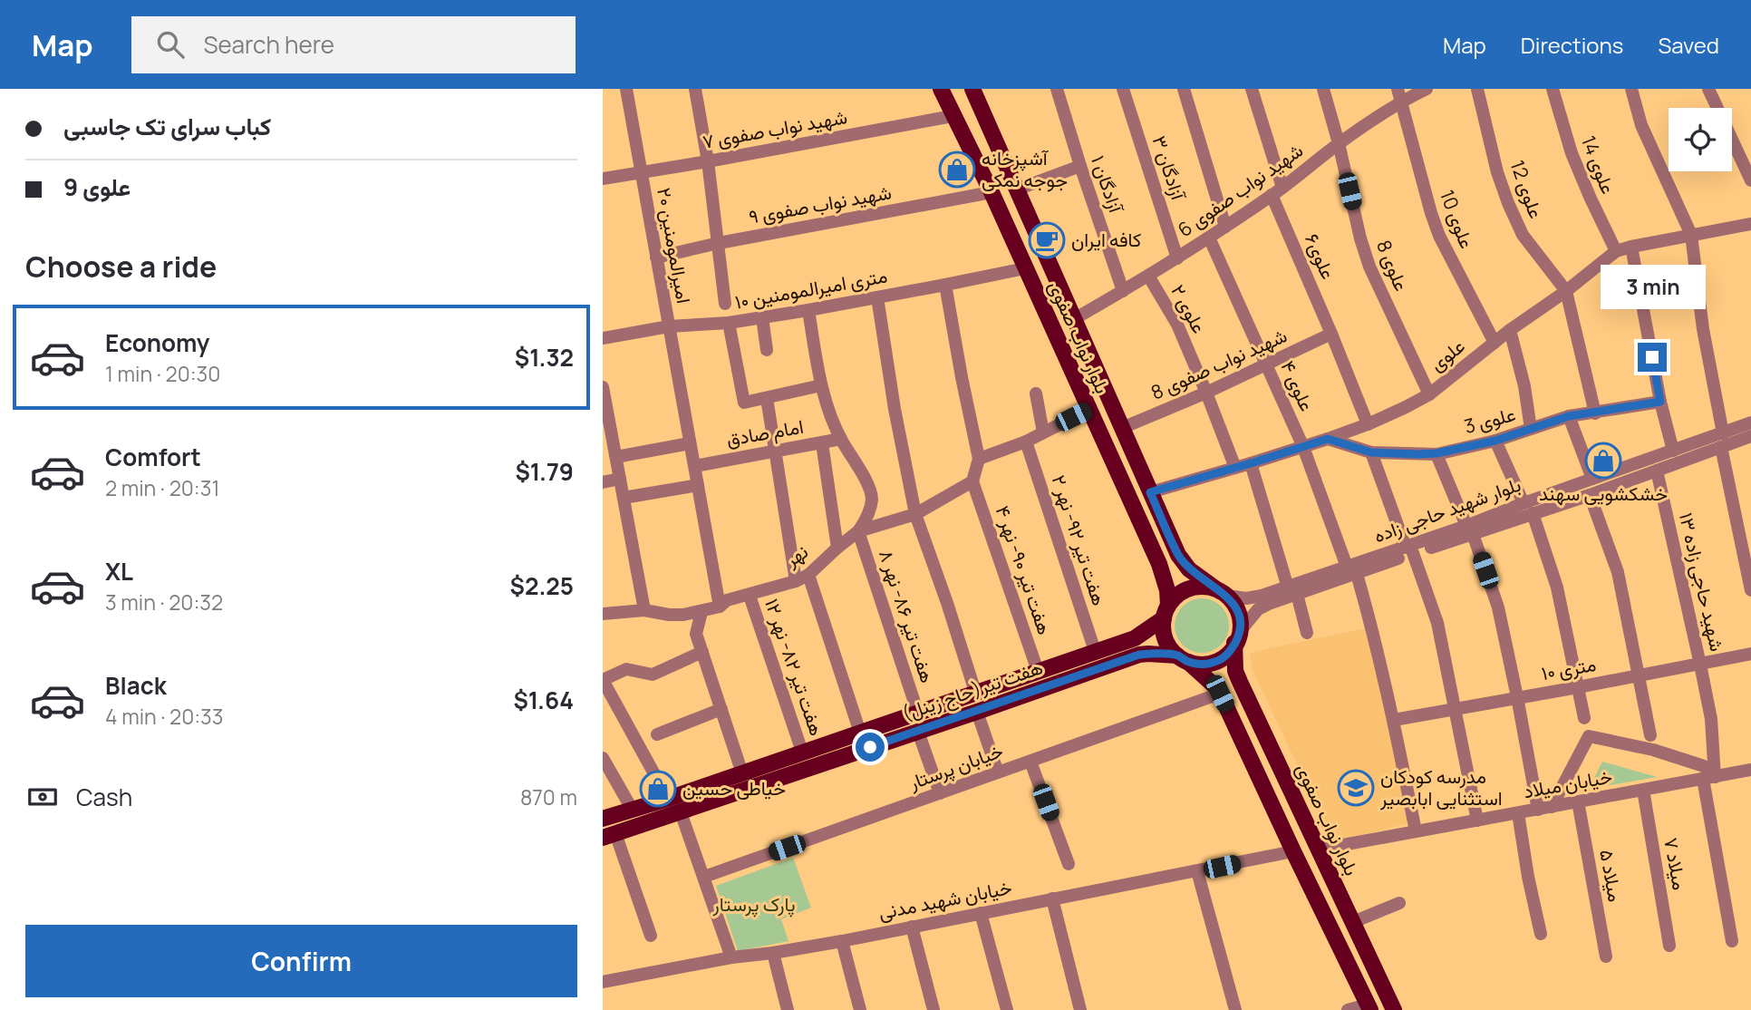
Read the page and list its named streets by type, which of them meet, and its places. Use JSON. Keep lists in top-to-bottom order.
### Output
{
  "streets": {
    "main road": ["بلوار نواب صفوی", "هفت تیر(حاج زینل)"],
    "street": [
      "شهید نواب صفوی ۷",
      "علوی 14",
      "آزادگان ۳",
      "آزادگان ۱",
      "علوی 12",
      "شهید نواب صفوی 6",
      "شهید نواب صفوی ۹",
      "علوی 10",
      "امیرالمومنین ۲۰",
      "علوی۶",
      "علوی 8",
      "۱۰ متری امیرالمومنین",
      "علوی ۲",
      "علوی",
      "شهید نواب صفوی 8",
      "علوی ۴",
      "علوی 3",
      "امام صادق",
      "بلوار شهید حاجی زاده",
      "هفت تیر ۹۲- نهر ۲",
      "نهر",
      "هفت تیر ۹۰- نهر ۴",
      "شهید حاجی زاده ۱۳",
      "هفت تیر ۸۶- نهر ۸",
      "هفت تیر ۸۲- نهر ۱۲",
      "۱۰ متری",
      "خیابان پرستار",
      "خیابان میلاد",
      "میلاد ۷",
      "میلاد ۵",
      "خیابان شهید مدنی"
    ]
  },
  "crossings": [
    ["شهید نواب صفوی ۷", "امیرالمومنین ۲۰"],
    ["شهید نواب صفوی ۷", "بلوار نواب صفوی"],
    ["علوی 14", "علوی"],
    ["آزادگان ۳", "شهید نواب صفوی 6"],
    ["آزادگان ۱", "شهید نواب صفوی 6"],
    ["علوی 12", "علوی"],
    ["شهید نواب صفوی 6", "علوی 10"],
    ["شهید نواب صفوی 6", "علوی۶"],
    ["شهید نواب صفوی 6", "علوی 8"],
    ["شهید نواب صفوی 6", "علوی ۲"],
    ["شهید نواب صفوی 6", "بلوار نواب صفوی"],
    ["شهید نواب صفوی 6", "علوی ۴"],
    ["شهید نواب صفوی ۹", "امیرالمومنین ۲۰"],
    ["شهید نواب صفوی ۹", "بلوار نواب صفوی"],
    ["علوی 10", "علوی"],
    ["امیرالمومنین ۲۰", "۱۰ متری امیرالمومنین"],
    ["امیرالمومنین ۲۰", "امام صادق"],
    ["امیرالمومنین ۲۰", "نهر"],
    ["علوی۶", "علوی"],
    ["علوی۶", "شهید نواب صفوی 8"],
    ["علوی 8", "علوی"],
    ["۱۰ متری امیرالمومنین", "بلوار نواب صفوی"],
    ["علوی ۲", "علوی"],
    ["علوی ۲", "شهید نواب صفوی 8"],
    ["بلوار نواب صفوی", "علوی"],
    ["بلوار نواب صفوی", "شهید نواب صفوی 8"],
    ["بلوار نواب صفوی", "بلوار شهید حاجی زاده"],
    ["بلوار نواب صفوی", "هفت تیر(حاج زینل)"],
    ["بلوار نواب صفوی", "خیابان میلاد"],
    ["علوی", "علوی ۴"],
    ["علوی", "علوی 3"],
    ["شهید نواب صفوی 8", "علوی ۴"],
    ["علوی ۴", "بلوار شهید حاجی زاده"],
    ["علوی ۴", "۱۰ متری"],
    ["علوی ۴", "خیابان میلاد"],
    ["بلوار شهید حاجی زاده", "شهید حاجی زاده ۱۳"],
    ["بلوار شهید حاجی زاده", "هفت تیر(حاج زینل)"],
    ["هفت تیر ۹۲- نهر ۲", "هفت تیر(حاج زینل)"],
    ["نهر", "هفت تیر ۹۰- نهر ۴"],
    ["نهر", "هفت تیر ۸۶- نهر ۸"],
    ["نهر", "هفت تیر ۸۲- نهر ۱۲"],
    ["هفت تیر ۹۰- نهر ۴", "هفت تیر(حاج زینل)"],
    ["شهید حاجی زاده ۱۳", "۱۰ متری"],
    ["شهید حاجی زاده ۱۳", "خیابان میلاد"],
    ["هفت تیر ۸۶- نهر ۸", "هفت تیر(حاج زینل)"],
    ["هفت تیر ۸۲- نهر ۱۲", "هفت تیر(حاج زینل)"],
    ["خیابان میلاد", "میلاد ۷"],
    ["خیابان میلاد", "میلاد ۵"]
  ],
  "parks": ["پارک پرستار"],
  "places": {
    "shop": ["آشپزخانه جوجه نمکی", "خشکشویی سهند", "خیاطی حسین"],
    "cafe": ["کافه ایران"],
    "school or university": ["مدرسه کودکان استثنایی ابابصیر"]
  },
  "page": {
    "header": "Map",
    "search": "Search here",
    "nav": ["Map", "Directions", "Saved"],
    "banner": ["کباب سرای تک جاسبی", "علوی 9"],
    "heading": "Choose a ride",
    "bubble": "3 min",
    "list": [
      {
        "name": "Economy",
        "note": "1 min · 20:30",
        "value": "$1.32"
      },
      {
        "name": "Comfort",
        "note": "2 min · 20:31",
        "value": "$1.79"
      },
      {
        "name": "XL",
        "note": "3 min · 20:32",
        "value": "$2.25"
      },
      {
        "name": "Black",
        "note": "4 min · 20:33",
        "value": "$1.64"
      }
    ],
    "pay": ["Cash", "870 m"],
    "buttons": "Confirm"
  }
}
